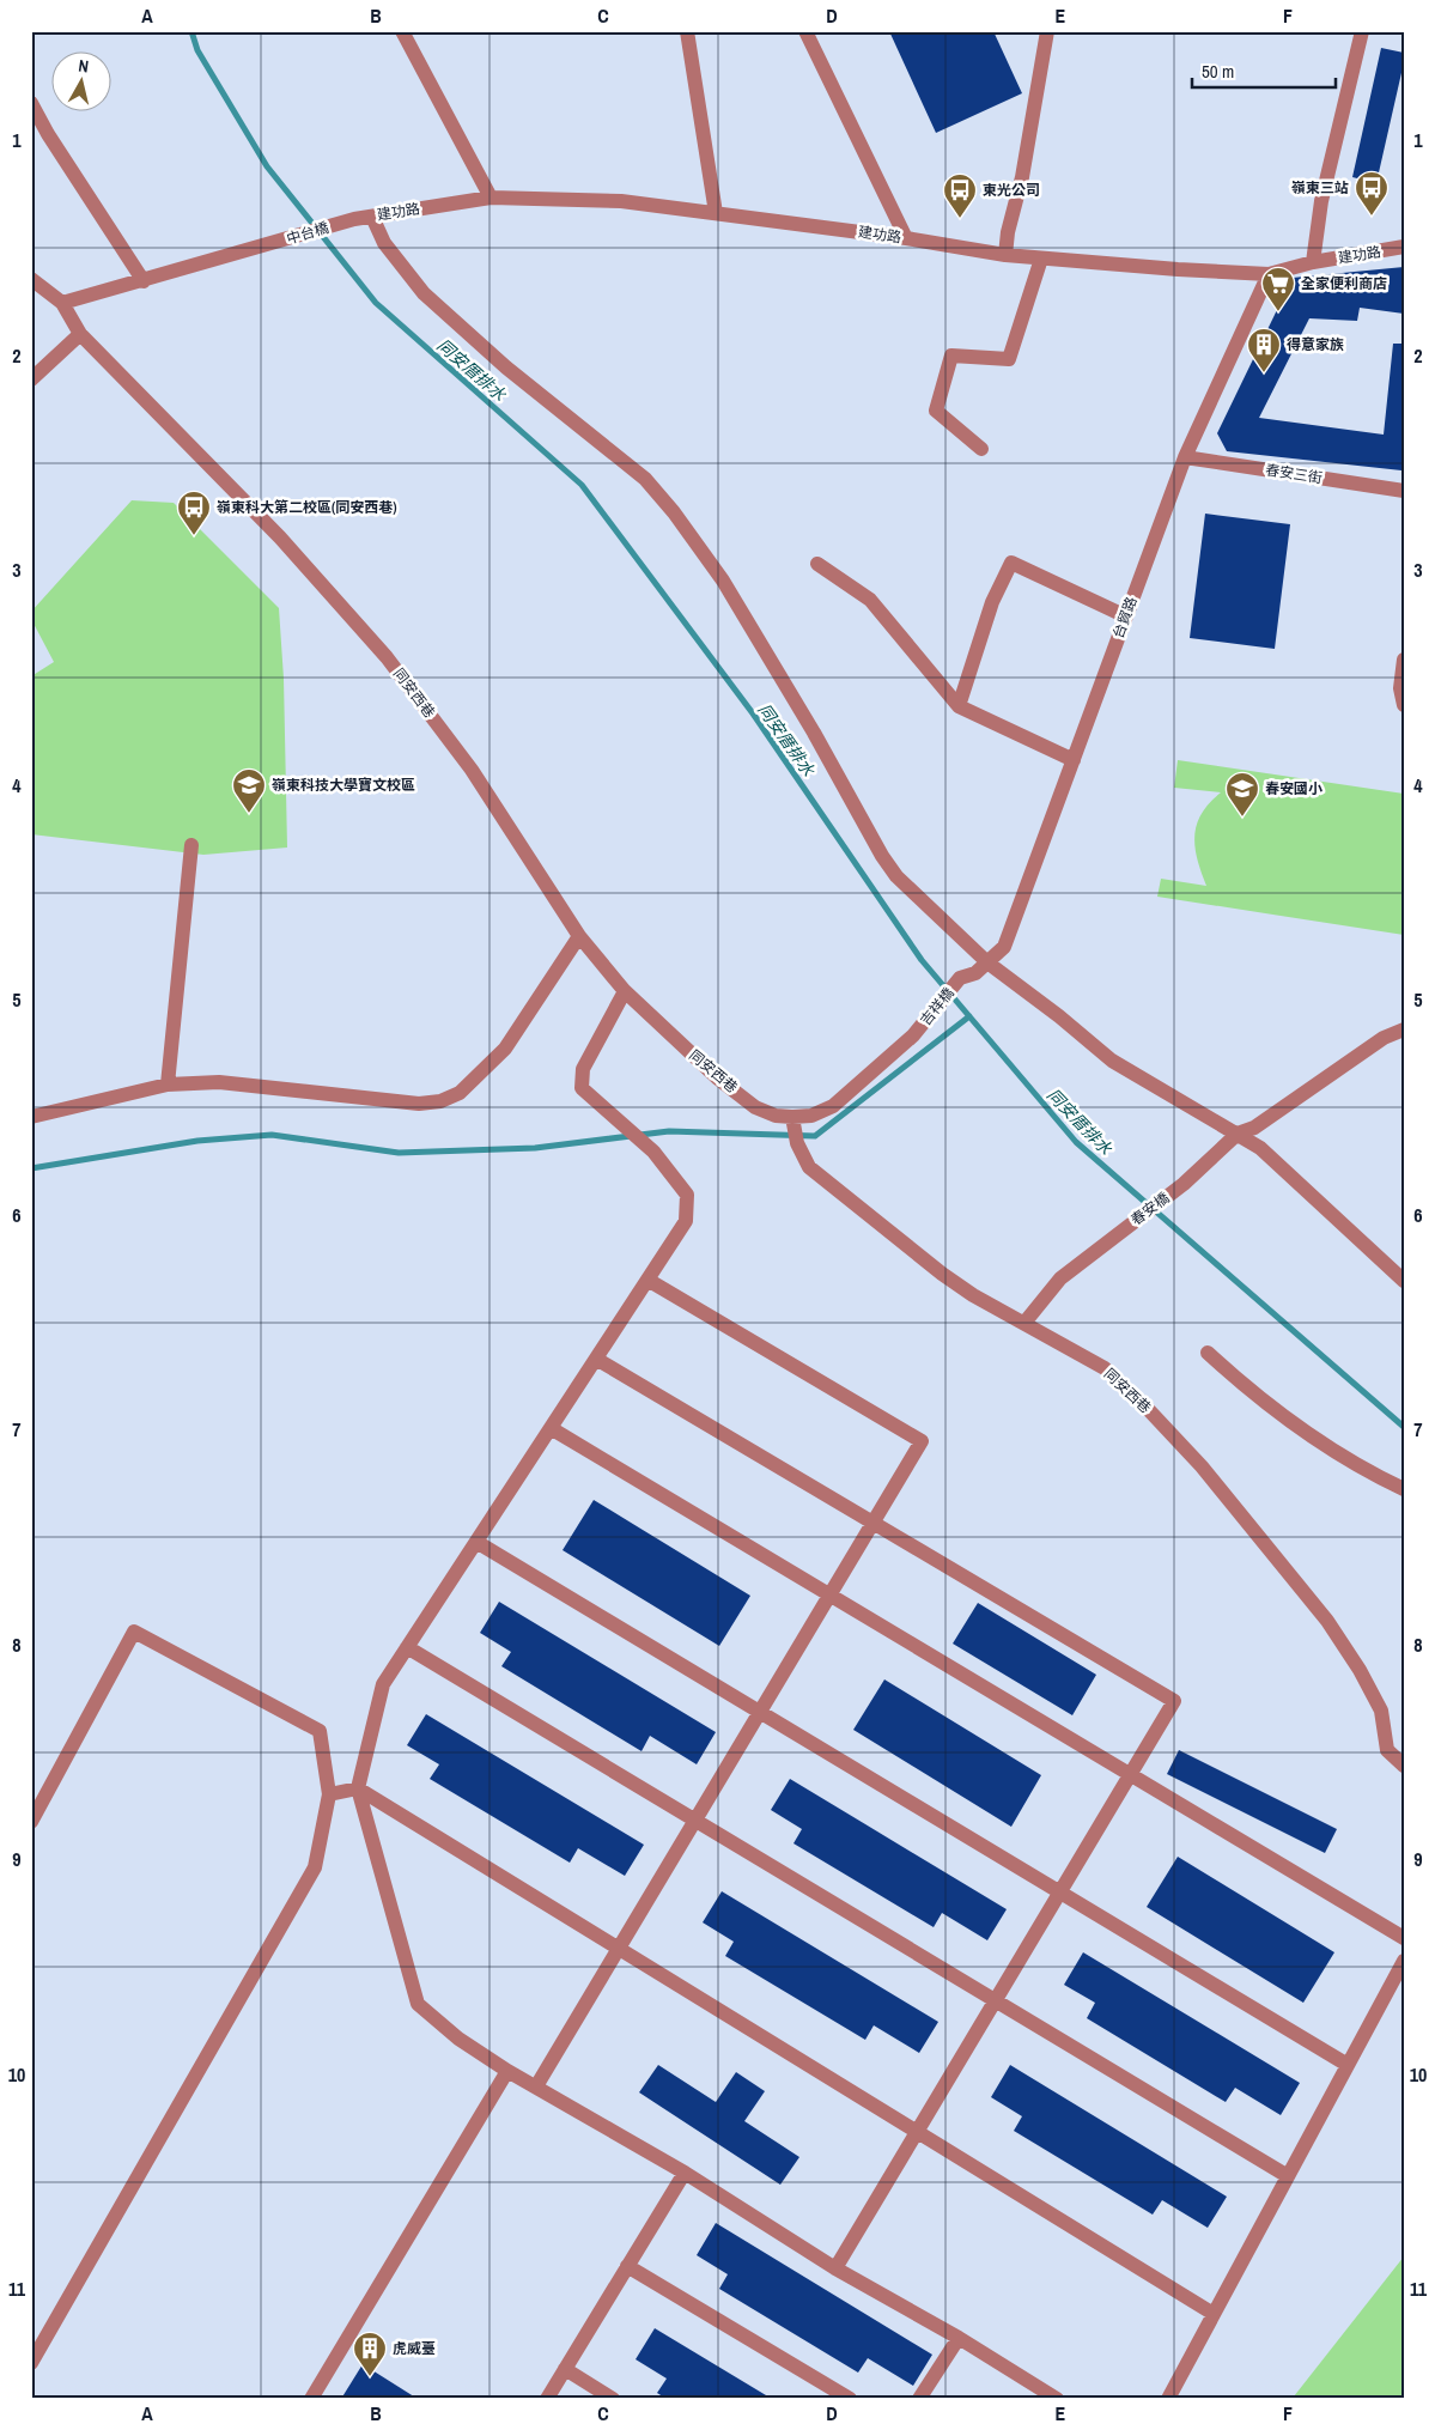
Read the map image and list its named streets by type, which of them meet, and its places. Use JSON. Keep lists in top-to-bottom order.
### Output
{
  "streets": {
    "street": [
      "建功路",
      "中台橋",
      "春安三街",
      "台貿路",
      "同安西巷",
      "吉祥橋",
      "春安橋"
    ]
  },
  "crossings": [
    ["建功路", "中台橋"],
    ["建功路", "台貿路"],
    ["春安三街", "台貿路"],
    ["台貿路", "吉祥橋"],
    ["同安西巷", "吉祥橋"],
    ["同安西巷", "春安橋"]
  ],
  "water": ["同安厝排水"],
  "places": {
    "bus stop": ["嶺東三站", "東光公司", "嶺東科大第二校區(同安西巷)"],
    "supermarket": ["全家便利商店"],
    "building": ["得意家族", "虎威臺"],
    "school or university": ["嶺東科技大學寶文校區", "春安國小"]
  },
  "scale_bar": "50 m",
  "north": "top",
  "grid": {
    "columns": [
      "A",
      "B",
      "C",
      "D",
      "E",
      "F"
    ],
    "rows": [
      "1",
      "2",
      "3",
      "4",
      "5",
      "6",
      "7",
      "8",
      "9",
      "10",
      "11"
    ]
  }
}
